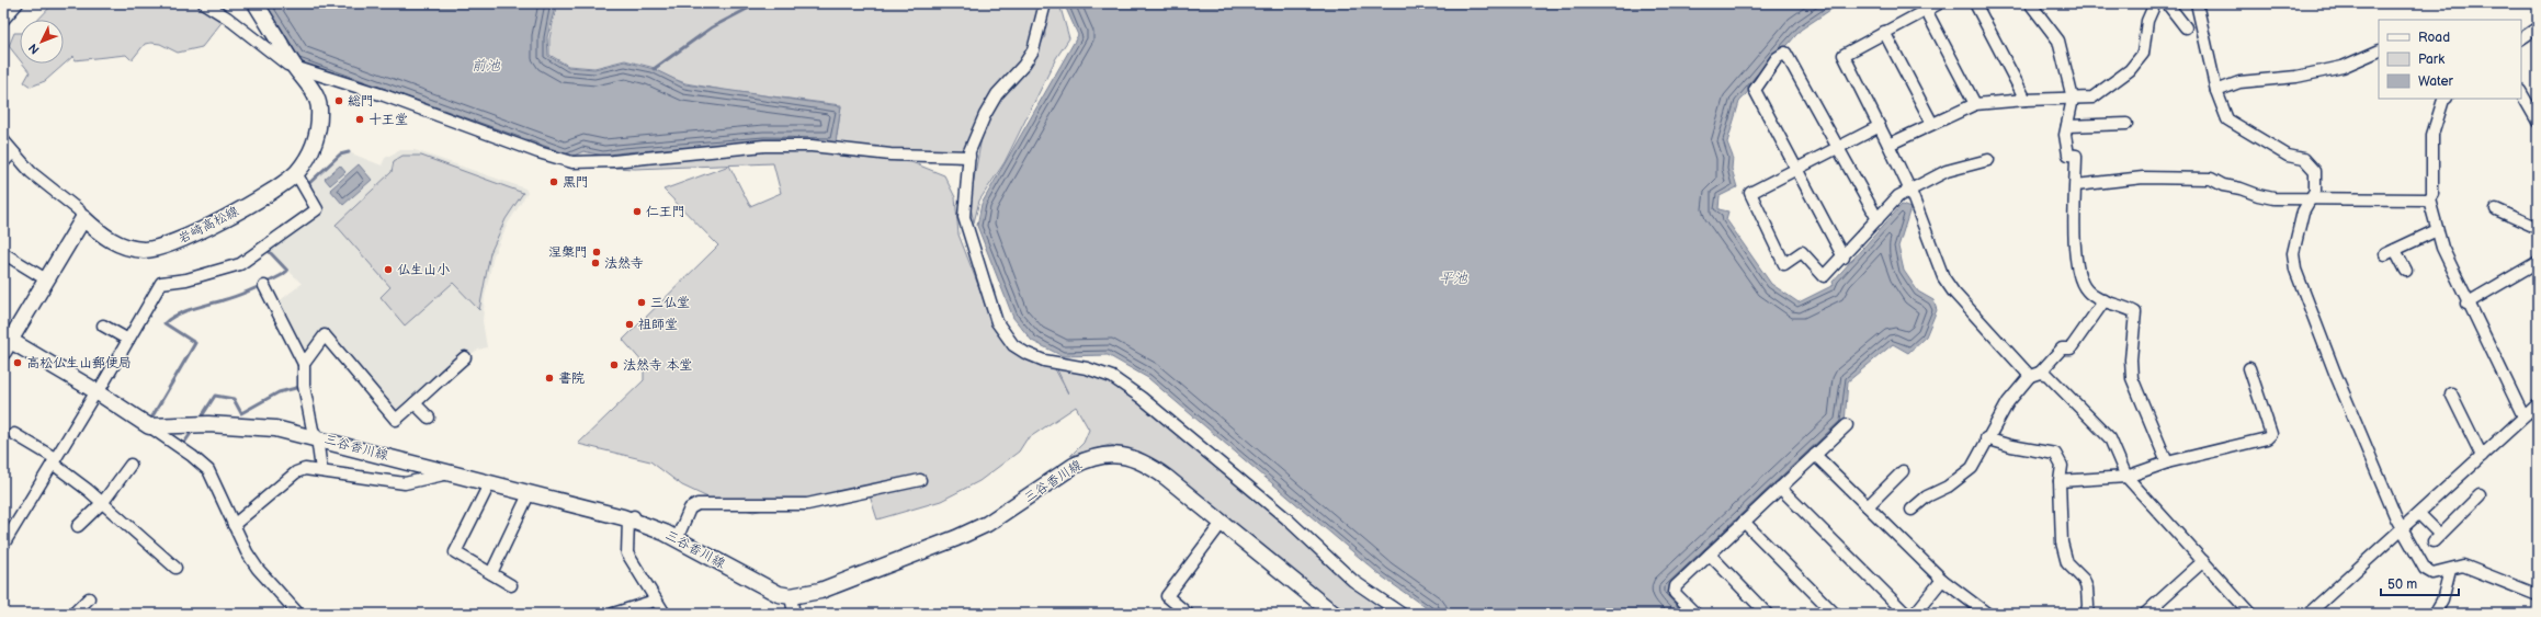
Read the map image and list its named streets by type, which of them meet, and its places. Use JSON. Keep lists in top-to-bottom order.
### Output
{
  "streets": {
    "main road": ["岩崎高松線", "三谷香川線"]
  },
  "water": ["前池", "平池"],
  "places": [
    "総門",
    "十王堂",
    "黒門",
    "仁王門",
    "涅槃門",
    "法然寺",
    "仏生山小",
    "三仏堂",
    "祖師堂",
    "高松仏生山郵便局",
    "法然寺 本堂",
    "書院"
  ],
  "legend": ["Road", "Park", "Water"],
  "scale_bar": "50 m",
  "north": "bottom left"
}
